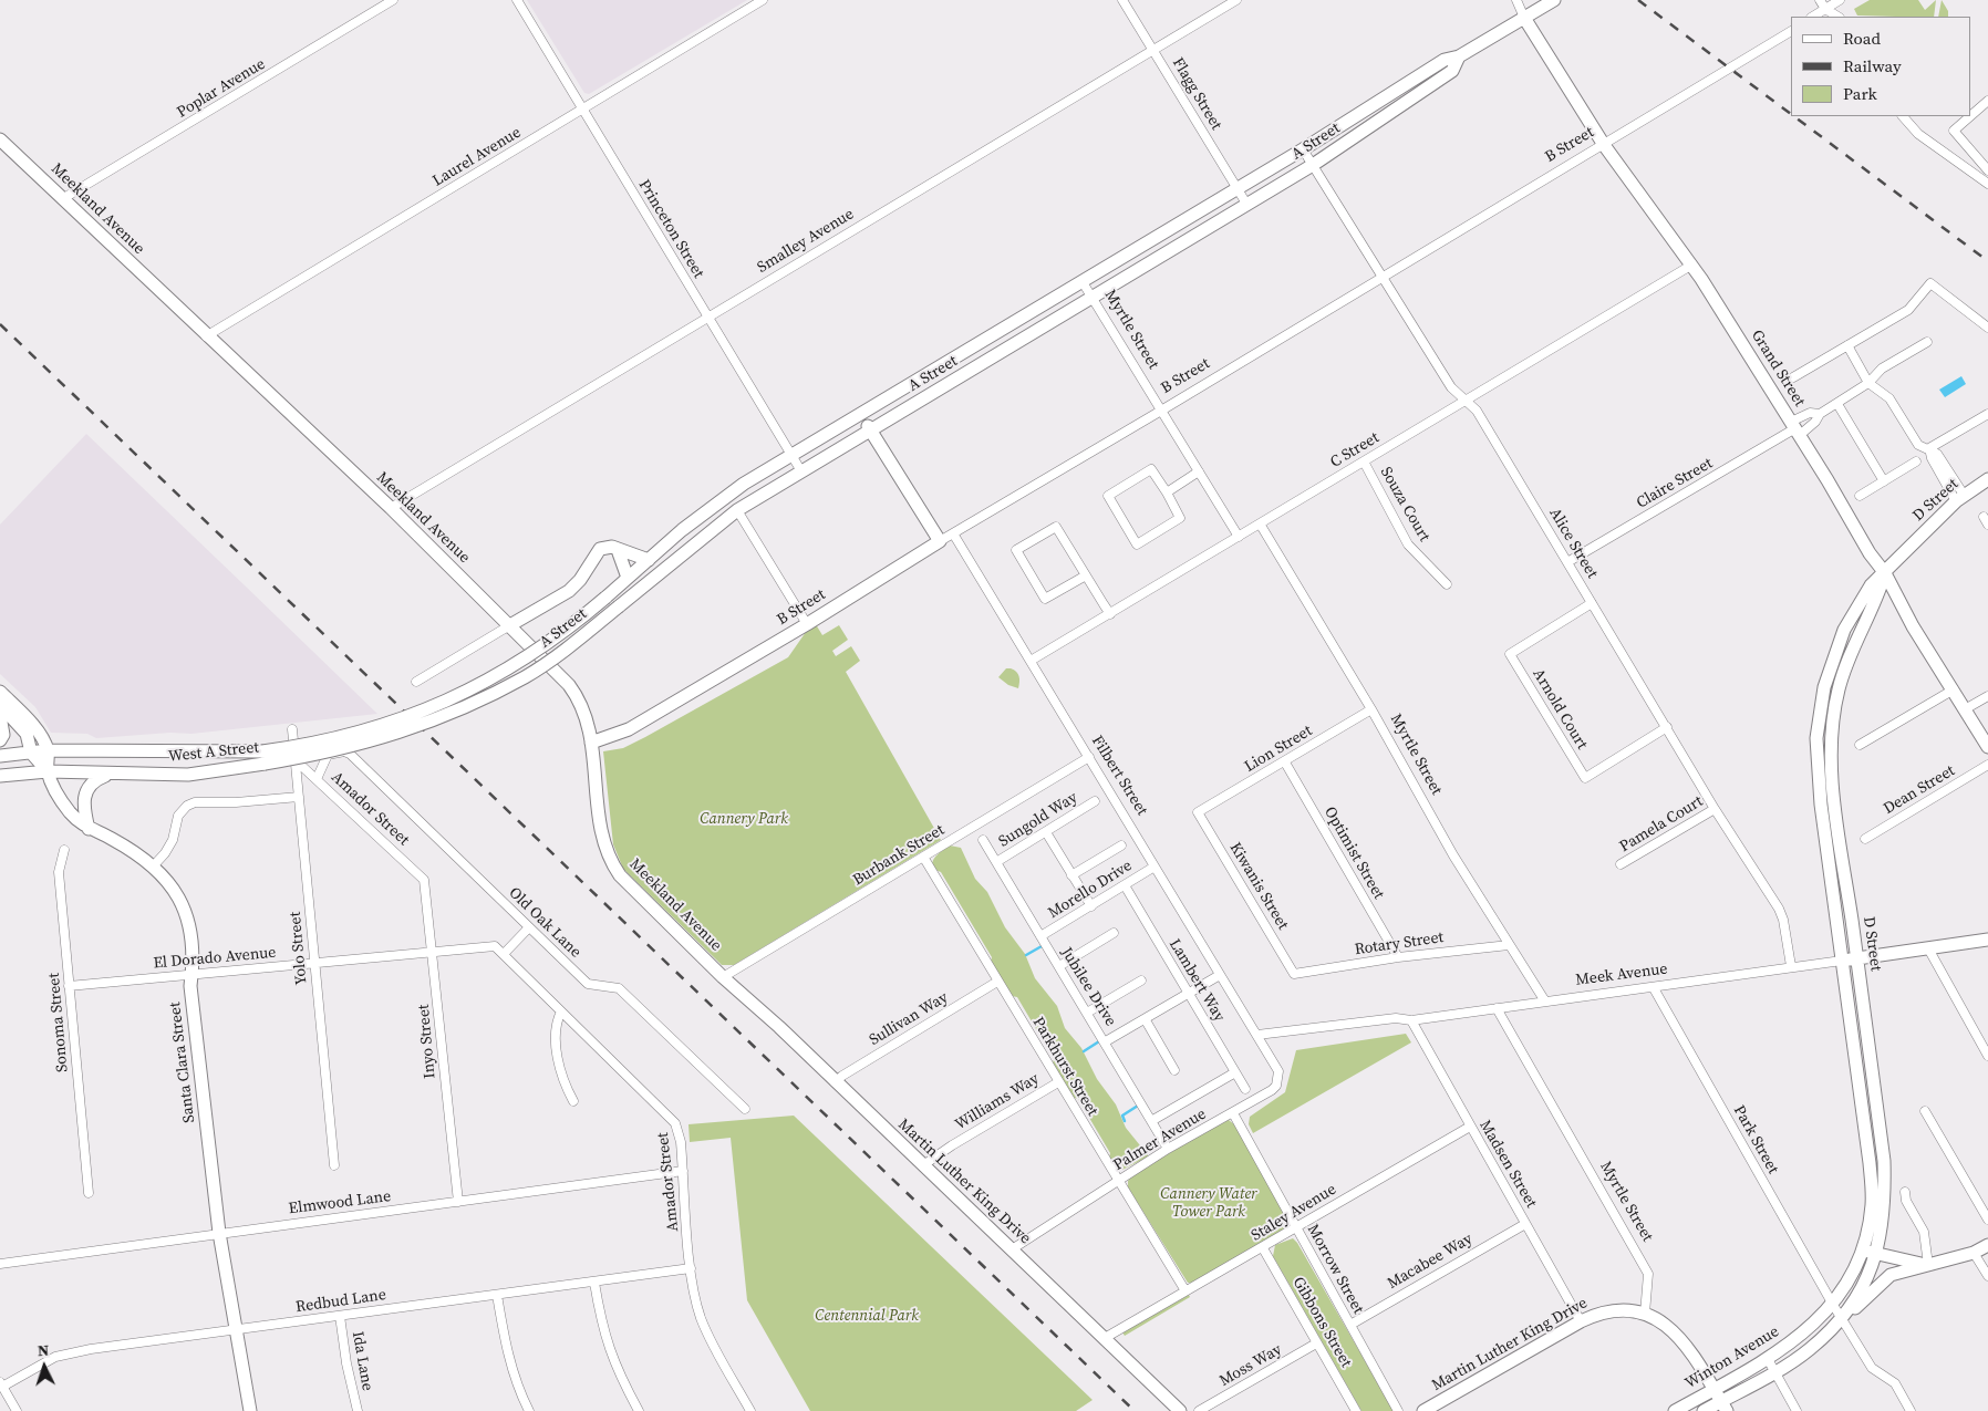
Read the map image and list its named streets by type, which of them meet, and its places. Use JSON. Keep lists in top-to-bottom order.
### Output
{
  "streets": {
    "main road": [
      "A Street",
      "B Street",
      "Meekland Avenue",
      "Grand Street",
      "D Street",
      "West A Street",
      "Meek Avenue",
      "Santa Clara Street",
      "Martin Luther King Drive",
      "Winton Avenue"
    ],
    "street": [
      "Poplar Avenue",
      "Flagg Street",
      "Laurel Avenue",
      "Princeton Street",
      "Smalley Avenue",
      "Myrtle Street",
      "C Street",
      "Claire Street",
      "Souza Court",
      "Alice Street",
      "Arnold Court",
      "Lion Street",
      "Filbert Street",
      "Dean Street",
      "Amador Street",
      "Sungold Way",
      "Pamela Court",
      "Optimist Street",
      "Burbank Street",
      "Kiwanis Street",
      "Morello Drive",
      "Old Oak Lane",
      "Rotary Street",
      "Yolo Street",
      "El Dorado Avenue",
      "Lambert Way",
      "Jubilee Drive",
      "Sullivan Way",
      "Sonoma Street",
      "Inyo Street",
      "Parkhurst Street",
      "Williams Way",
      "Palmer Avenue",
      "Park Street",
      "Madsen Street",
      "Elmwood Lane",
      "Staley Avenue",
      "Macabee Way",
      "Morrow Street",
      "Redbud Lane",
      "Gibbons Street",
      "Ida Lane",
      "Moss Way"
    ]
  },
  "crossings": [
    ["Poplar Avenue", "Meekland Avenue"],
    ["Flagg Street", "A Street"],
    ["Flagg Street", "Smalley Avenue"],
    ["A Street", "Meekland Avenue"],
    ["A Street", "Princeton Street"],
    ["A Street", "Myrtle Street"],
    ["A Street", "Grand Street"],
    ["A Street", "Alice Street"],
    ["A Street", "West A Street"],
    ["B Street", "Meekland Avenue"],
    ["B Street", "Myrtle Street"],
    ["B Street", "Grand Street"],
    ["B Street", "Alice Street"],
    ["B Street", "Filbert Street"],
    ["Laurel Avenue", "Meekland Avenue"],
    ["Laurel Avenue", "Princeton Street"],
    ["Meekland Avenue", "Smalley Avenue"],
    ["Meekland Avenue", "Burbank Street"],
    ["Meekland Avenue", "Martin Luther King Drive"],
    ["Princeton Street", "Smalley Avenue"],
    ["Myrtle Street", "C Street"],
    ["Myrtle Street", "Lion Street"],
    ["Myrtle Street", "Rotary Street"],
    ["Myrtle Street", "Meek Avenue"],
    ["Myrtle Street", "Martin Luther King Drive"],
    ["Grand Street", "C Street"],
    ["Grand Street", "Claire Street"],
    ["Grand Street", "D Street"],
    ["C Street", "Souza Court"],
    ["C Street", "Alice Street"],
    ["C Street", "Filbert Street"],
    ["Claire Street", "Alice Street"],
    ["D Street", "Meek Avenue"],
    ["D Street", "Park Street"],
    ["D Street", "Winton Avenue"],
    ["Alice Street", "Arnold Court"],
    ["Alice Street", "Pamela Court"],
    ["Alice Street", "Meek Avenue"],
    ["Lion Street", "Optimist Street"],
    ["Lion Street", "Kiwanis Street"],
    ["West A Street", "Santa Clara Street"],
    ["Filbert Street", "Burbank Street"],
    ["Filbert Street", "Morello Drive"],
    ["Filbert Street", "Meek Avenue"],
    ["Filbert Street", "Palmer Avenue"],
    ["Amador Street", "Old Oak Lane"],
    ["Amador Street", "Yolo Street"],
    ["Amador Street", "El Dorado Avenue"],
    ["Amador Street", "Inyo Street"],
    ["Amador Street", "Elmwood Lane"],
    ["Amador Street", "Redbud Lane"],
    ["Sungold Way", "Jubilee Drive"],
    ["Optimist Street", "Rotary Street"],
    ["Burbank Street", "Parkhurst Street"],
    ["Burbank Street", "Martin Luther King Drive"],
    ["Kiwanis Street", "Rotary Street"],
    ["Morello Drive", "Lambert Way"],
    ["Morello Drive", "Jubilee Drive"],
    ["Old Oak Lane", "Yolo Street"],
    ["Yolo Street", "El Dorado Avenue"],
    ["El Dorado Avenue", "Sonoma Street"],
    ["El Dorado Avenue", "Inyo Street"],
    ["El Dorado Avenue", "Santa Clara Street"],
    ["Meek Avenue", "Palmer Avenue"],
    ["Meek Avenue", "Park Street"],
    ["Meek Avenue", "Madsen Street"],
    ["Jubilee Drive", "Palmer Avenue"],
    ["Sullivan Way", "Parkhurst Street"],
    ["Sullivan Way", "Martin Luther King Drive"],
    ["Inyo Street", "Elmwood Lane"],
    ["Santa Clara Street", "Elmwood Lane"],
    ["Santa Clara Street", "Redbud Lane"],
    ["Parkhurst Street", "Williams Way"],
    ["Parkhurst Street", "Palmer Avenue"],
    ["Parkhurst Street", "Staley Avenue"],
    ["Williams Way", "Martin Luther King Drive"],
    ["Palmer Avenue", "Martin Luther King Drive"],
    ["Palmer Avenue", "Morrow Street"],
    ["Park Street", "Winton Avenue"],
    ["Madsen Street", "Martin Luther King Drive"],
    ["Madsen Street", "Staley Avenue"],
    ["Madsen Street", "Macabee Way"],
    ["Martin Luther King Drive", "Staley Avenue"],
    ["Staley Avenue", "Morrow Street"],
    ["Staley Avenue", "Gibbons Street"],
    ["Macabee Way", "Morrow Street"],
    ["Redbud Lane", "Ida Lane"],
    ["Gibbons Street", "Moss Way"]
  ],
  "parks": ["Cannery Park", "Cannery Water Tower Park", "Centennial Park"],
  "legend": ["Road", "Railway", "Park"],
  "north": "top"
}
